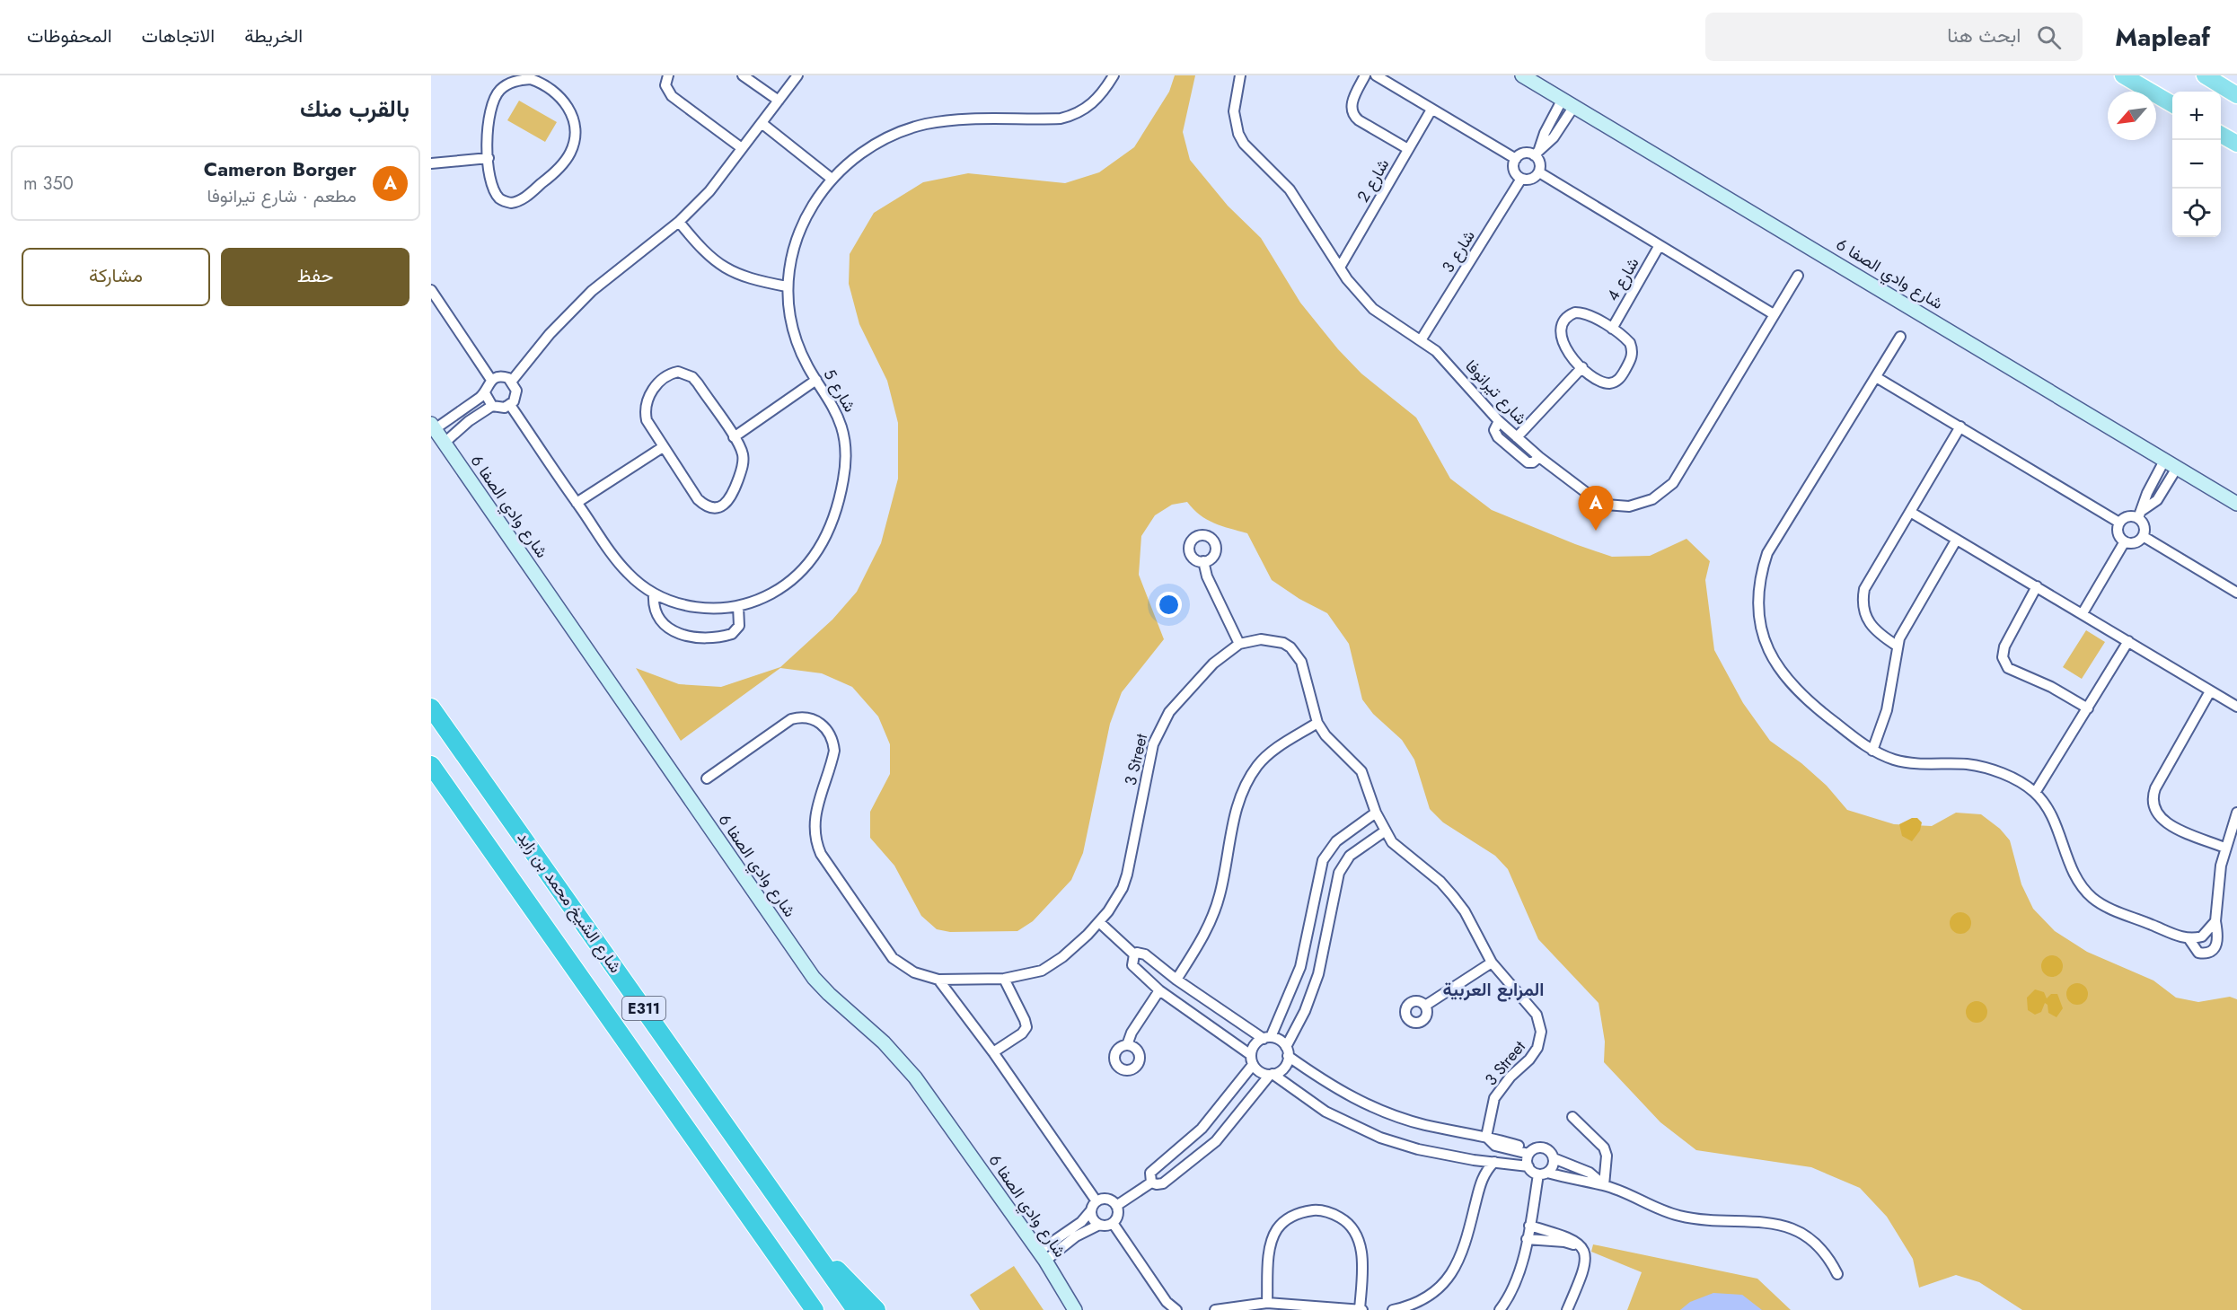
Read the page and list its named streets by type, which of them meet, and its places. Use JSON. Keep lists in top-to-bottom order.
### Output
{
  "streets": {
    "highway": ["شارع الشيخ محمد بن زايد", "E311"],
    "main road": ["شارع وادي الصفا 6"],
    "street": [
      "شارع 2",
      "شارع 3",
      "شارع 4",
      "شارع 5",
      "شارع تيرانوفا",
      "3 Street"
    ]
  },
  "crossings": [
    ["شارع 2", "شارع تيرانوفا"],
    ["شارع 3", "شارع تيرانوفا"]
  ],
  "districts": ["المرابع العربية"],
  "north": "bottom left",
  "page": {
    "header": "Mapleaf",
    "search": "ابحث هنا",
    "nav": ["الخريطة", "الاتجاهات", "المحفوظات"],
    "heading": "بالقرب منك",
    "map_buttons": ["+", "−"],
    "list": [
      {
        "mark": "A",
        "name": "Cameron Borger",
        "note": "مطعم · شارع تيرانوفا",
        "value": "350 m"
      }
    ],
    "buttons": ["حفظ", "مشاركة"],
    "pins": "A"
  }
}
